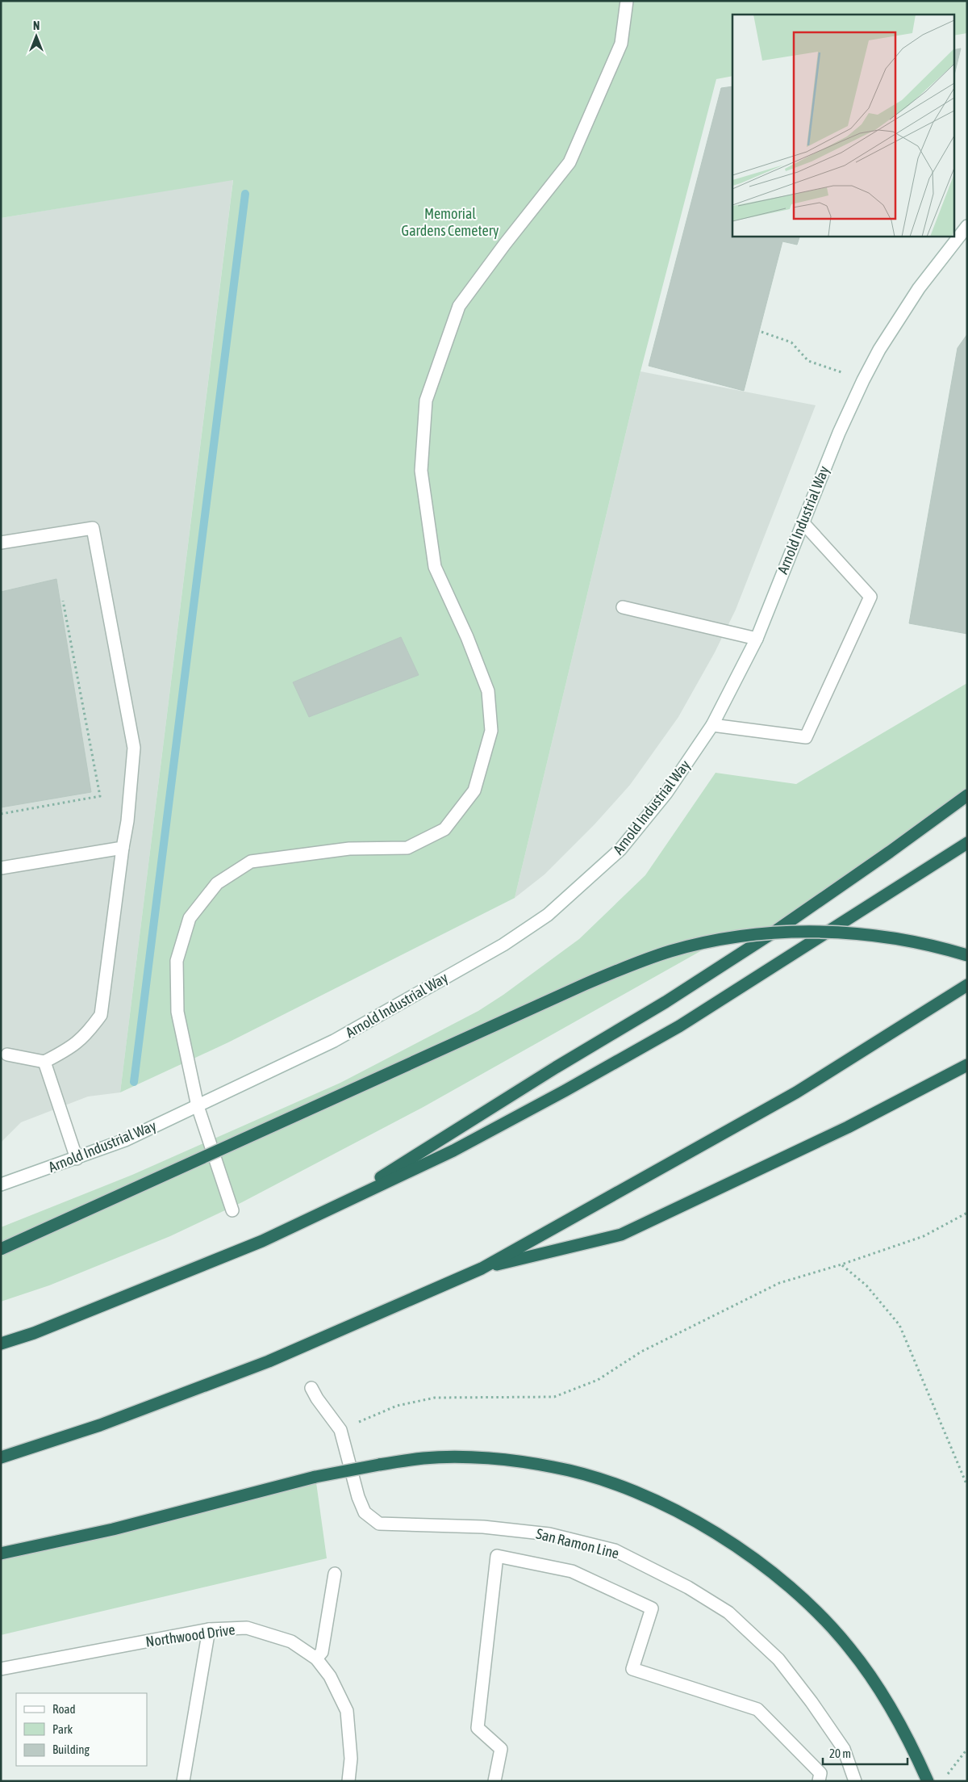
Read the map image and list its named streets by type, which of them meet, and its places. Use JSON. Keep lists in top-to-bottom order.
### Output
{
  "streets": {
    "street": ["Arnold Industrial Way", "San Ramon Line", "Northwood Drive"]
  },
  "parks": ["Memorial Gardens Cemetery"],
  "legend": ["Road", "Park", "Building"],
  "scale_bar": "20 m",
  "north": "top"
}
